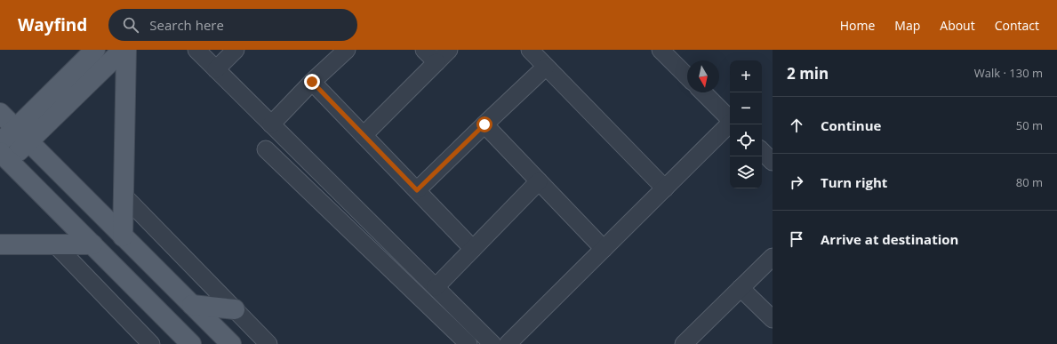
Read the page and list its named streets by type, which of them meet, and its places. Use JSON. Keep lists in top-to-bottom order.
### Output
{
  "north": "bottom",
  "page": {
    "header": "Wayfind",
    "search": "Search here",
    "nav": [
      "Home",
      "Map",
      "About",
      "Contact"
    ],
    "heading": ["2 min", "Walk · 130 m"],
    "map_buttons": ["+", "−"],
    "list": [
      ["Continue", "50 m"],
      ["Turn right", "80 m"],
      "Arrive at destination"
    ]
  }
}
